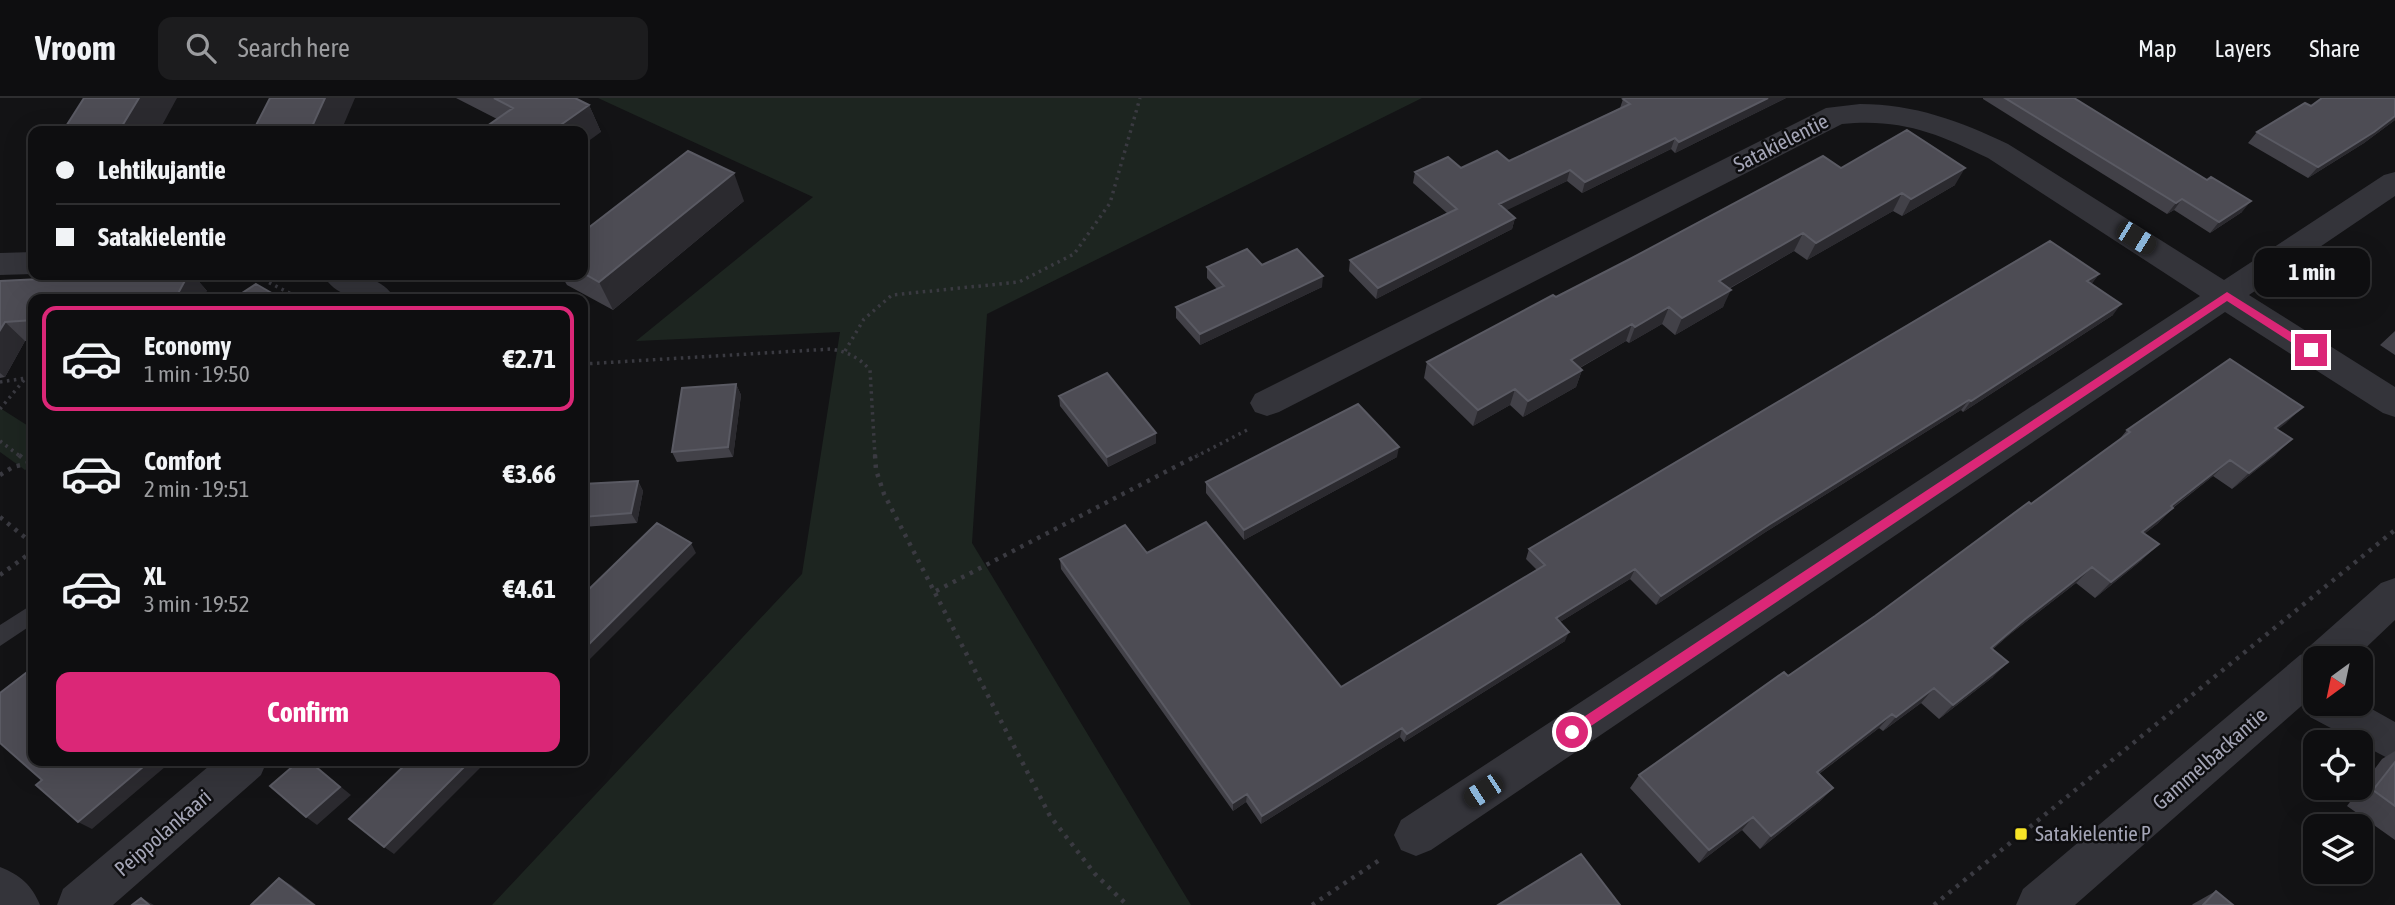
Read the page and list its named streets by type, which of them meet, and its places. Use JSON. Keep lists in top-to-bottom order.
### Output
{
  "streets": {
    "street": ["Satakielentie", "Gammelbackantie", "Peippolankaari"]
  },
  "places": {
    "transit": ["Satakielentie P"]
  },
  "north": "bottom left",
  "page": {
    "header": "Vroom",
    "search": "Search here",
    "nav": ["Map", "Layers", "Share"],
    "banner": ["Lehtikujantie", "Satakielentie"],
    "bubble": "1 min",
    "list": [
      {
        "name": "Economy",
        "note": "1 min · 19:50",
        "value": "€2.71"
      },
      {
        "name": "Comfort",
        "note": "2 min · 19:51",
        "value": "€3.66"
      },
      {
        "name": "XL",
        "note": "3 min · 19:52",
        "value": "€4.61"
      }
    ],
    "buttons": "Confirm"
  }
}
